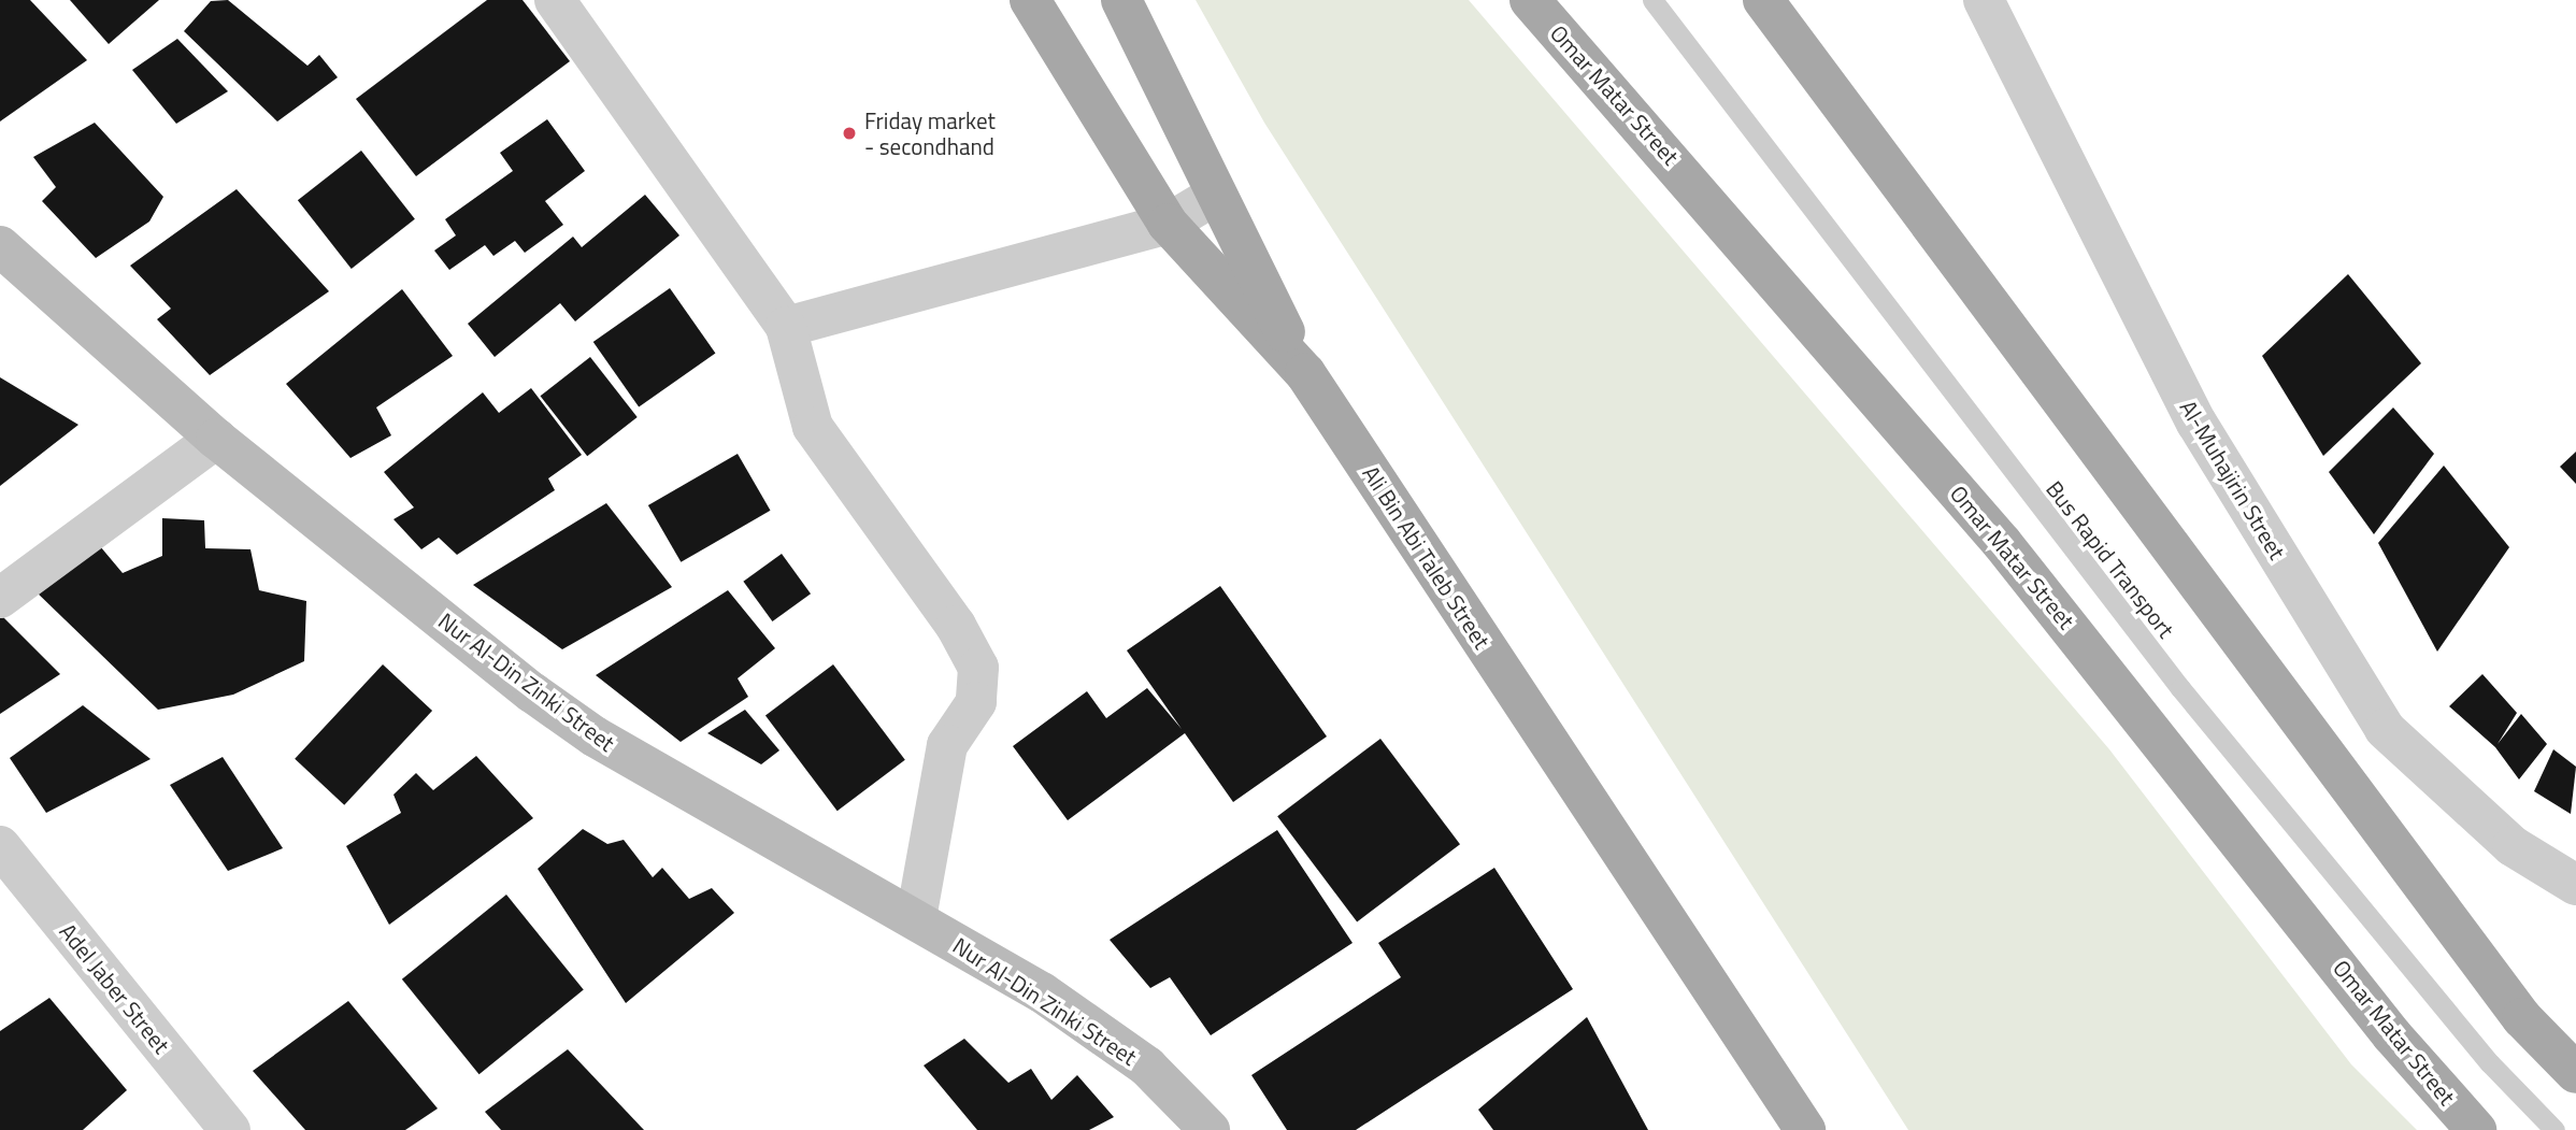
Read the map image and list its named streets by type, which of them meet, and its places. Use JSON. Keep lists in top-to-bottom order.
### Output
{
  "streets": {
    "main road": ["Omar Matar Street", "Ali Bin Abi Taleb Street"],
    "street": ["Al-Muhajirin Street", "Nur Al-Din Zinki Street", "Adel Jaber Street"],
    "lane": ["Bus Rapid Transport"]
  },
  "places": ["Friday market - secondhand"]
}
